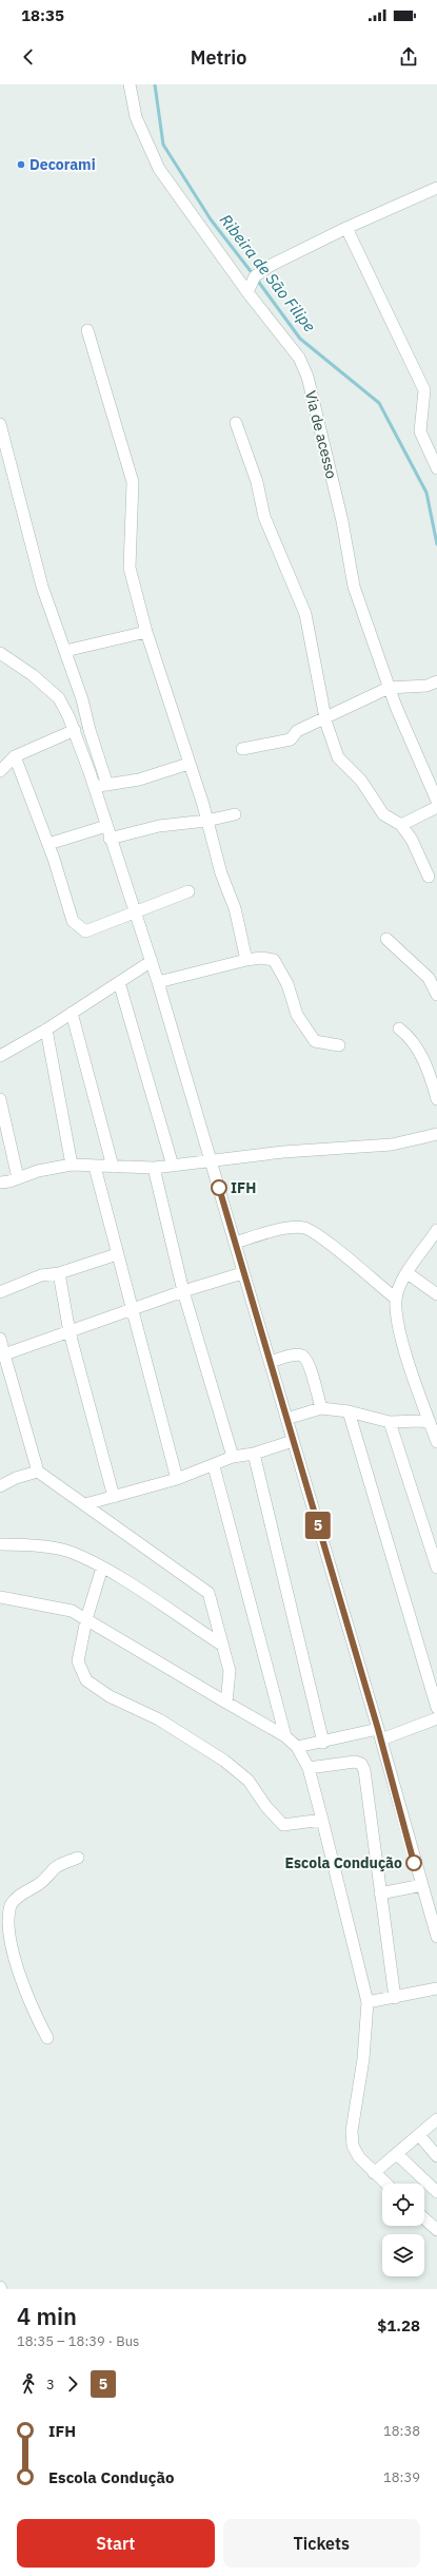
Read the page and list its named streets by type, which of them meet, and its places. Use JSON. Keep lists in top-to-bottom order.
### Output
{
  "streets": {
    "street": ["Via de acesso"]
  },
  "water": ["Ribeira de São Filipe"],
  "places": ["Decorami", "IFH", "Escola Condução"],
  "lines": ["bus line 5"],
  "page": {
    "status": "18:35",
    "header": "Metrio",
    "on_map": "5",
    "heading": ["4 min", "18:35 – 18:39 · Bus", "$1.28"],
    "legs": ["3", "5"],
    "list": [
      {
        "name": "IFH",
        "value": "18:38"
      },
      {
        "name": "Escola Condução",
        "value": "18:39"
      }
    ],
    "buttons": ["Start", "Tickets"]
  }
}
